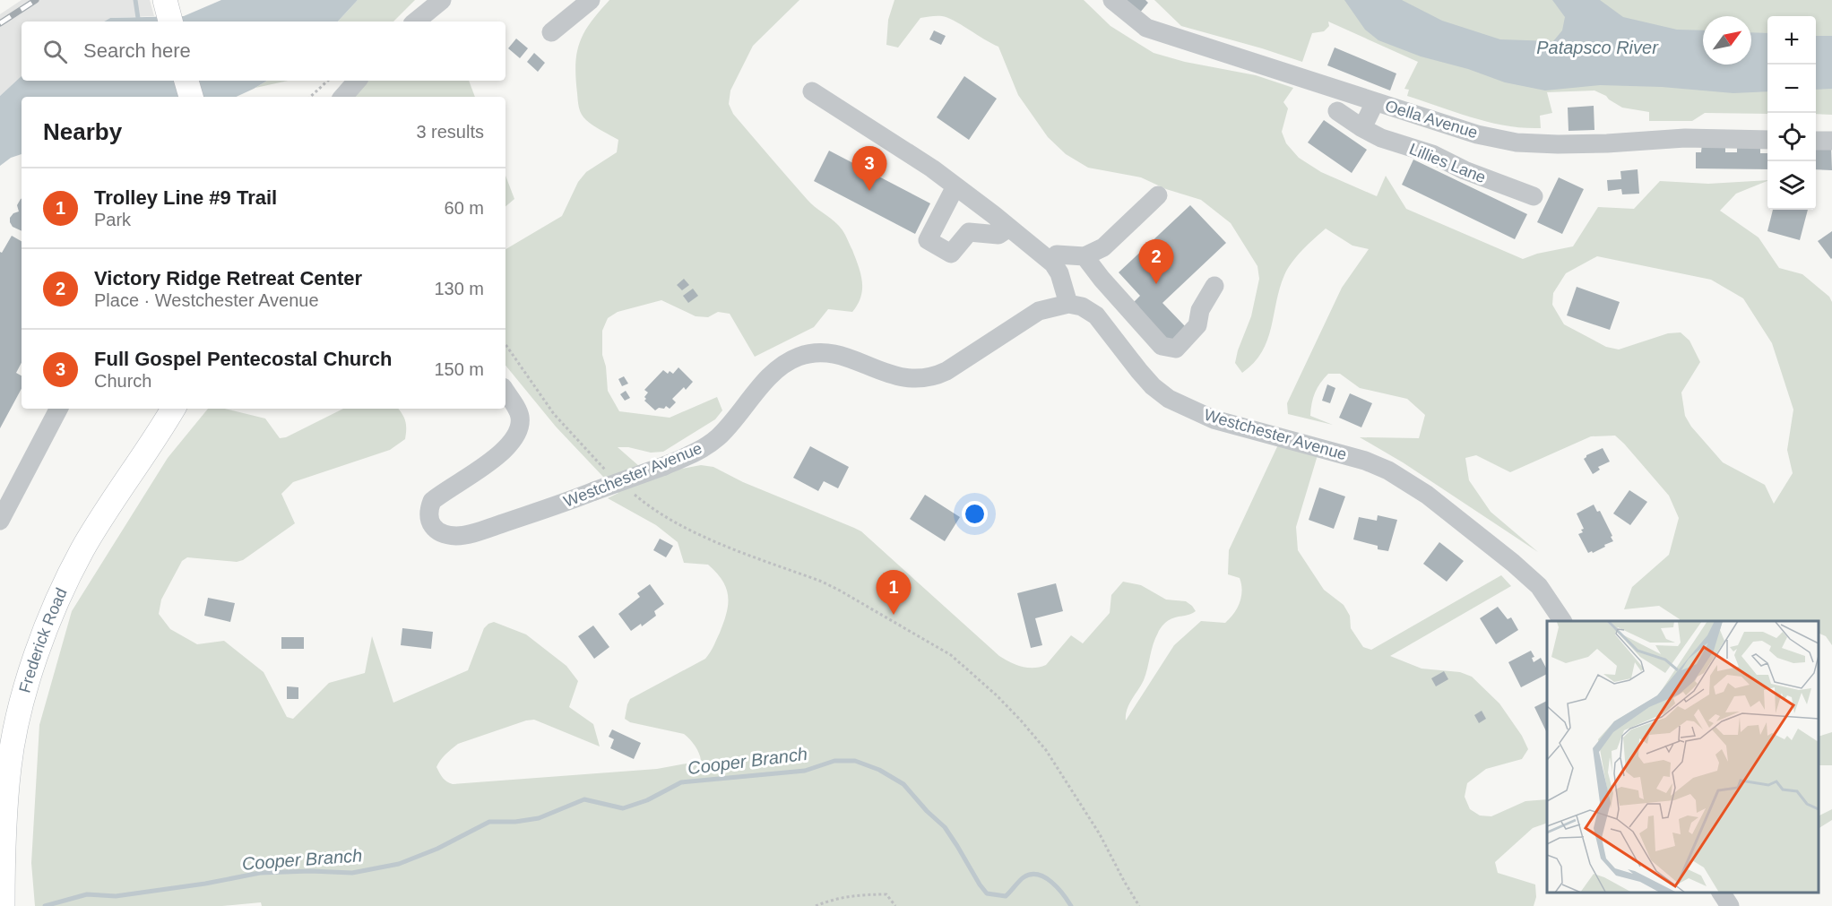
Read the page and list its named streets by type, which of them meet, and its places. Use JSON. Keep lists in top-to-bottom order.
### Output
{
  "streets": {
    "main road": ["Frederick Road"],
    "street": ["Oella Avenue", "Lillies Lane", "Westchester Avenue"]
  },
  "water": ["Patapsco River", "Cooper Branch"],
  "north": "top right",
  "page": {
    "map_buttons": ["+", "−"],
    "search": "Search here",
    "heading": ["Nearby", "3 results"],
    "pins": ["3", "2", "1"],
    "list": [
      {
        "mark": "1",
        "name": "Trolley Line #9 Trail",
        "note": "Park",
        "value": "60 m"
      },
      {
        "mark": "2",
        "name": "Victory Ridge Retreat Center",
        "note": "Place · Westchester Avenue",
        "value": "130 m"
      },
      {
        "mark": "3",
        "name": "Full Gospel Pentecostal Church",
        "note": "Church",
        "value": "150 m"
      }
    ]
  }
}
